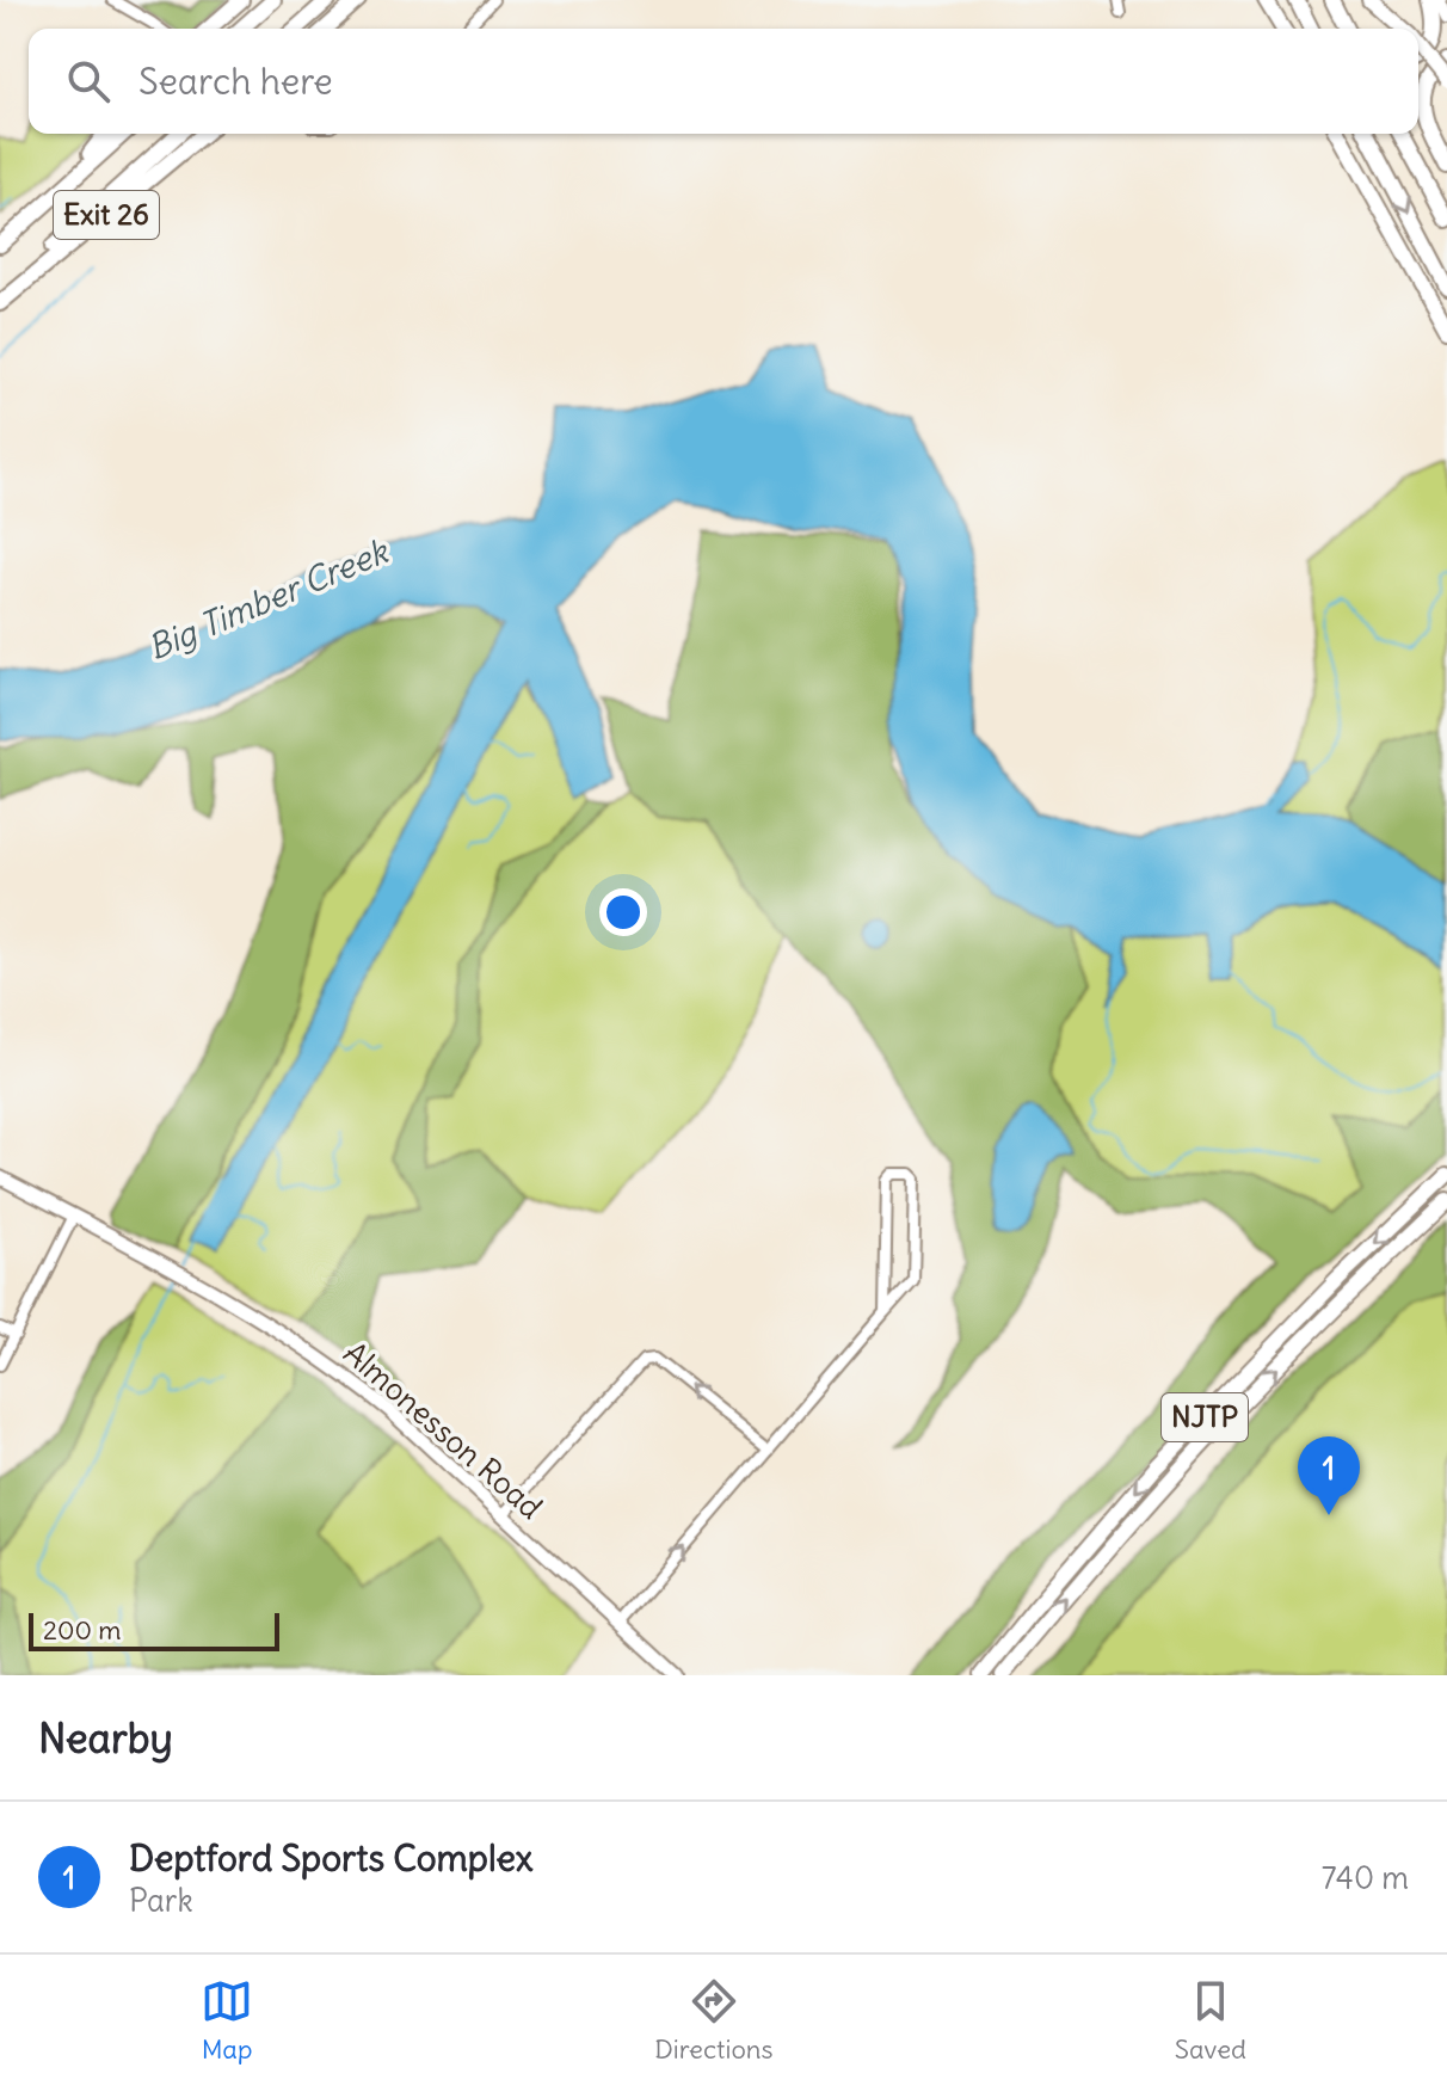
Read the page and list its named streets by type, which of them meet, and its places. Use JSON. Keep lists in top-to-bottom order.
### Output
{
  "streets": {
    "highway": ["Exit 26", "NJTP"],
    "main road": ["Almonesson Road"]
  },
  "water": ["Big Timber Creek"],
  "scale_bar": "200 m",
  "page": {
    "search": "Search here",
    "pins": "1",
    "scale": "200 m",
    "heading": "Nearby",
    "list": [
      {
        "mark": "1",
        "name": "Deptford Sports Complex",
        "note": "Park",
        "value": "740 m"
      }
    ],
    "nav": ["Map", "Directions", "Saved"]
  }
}
